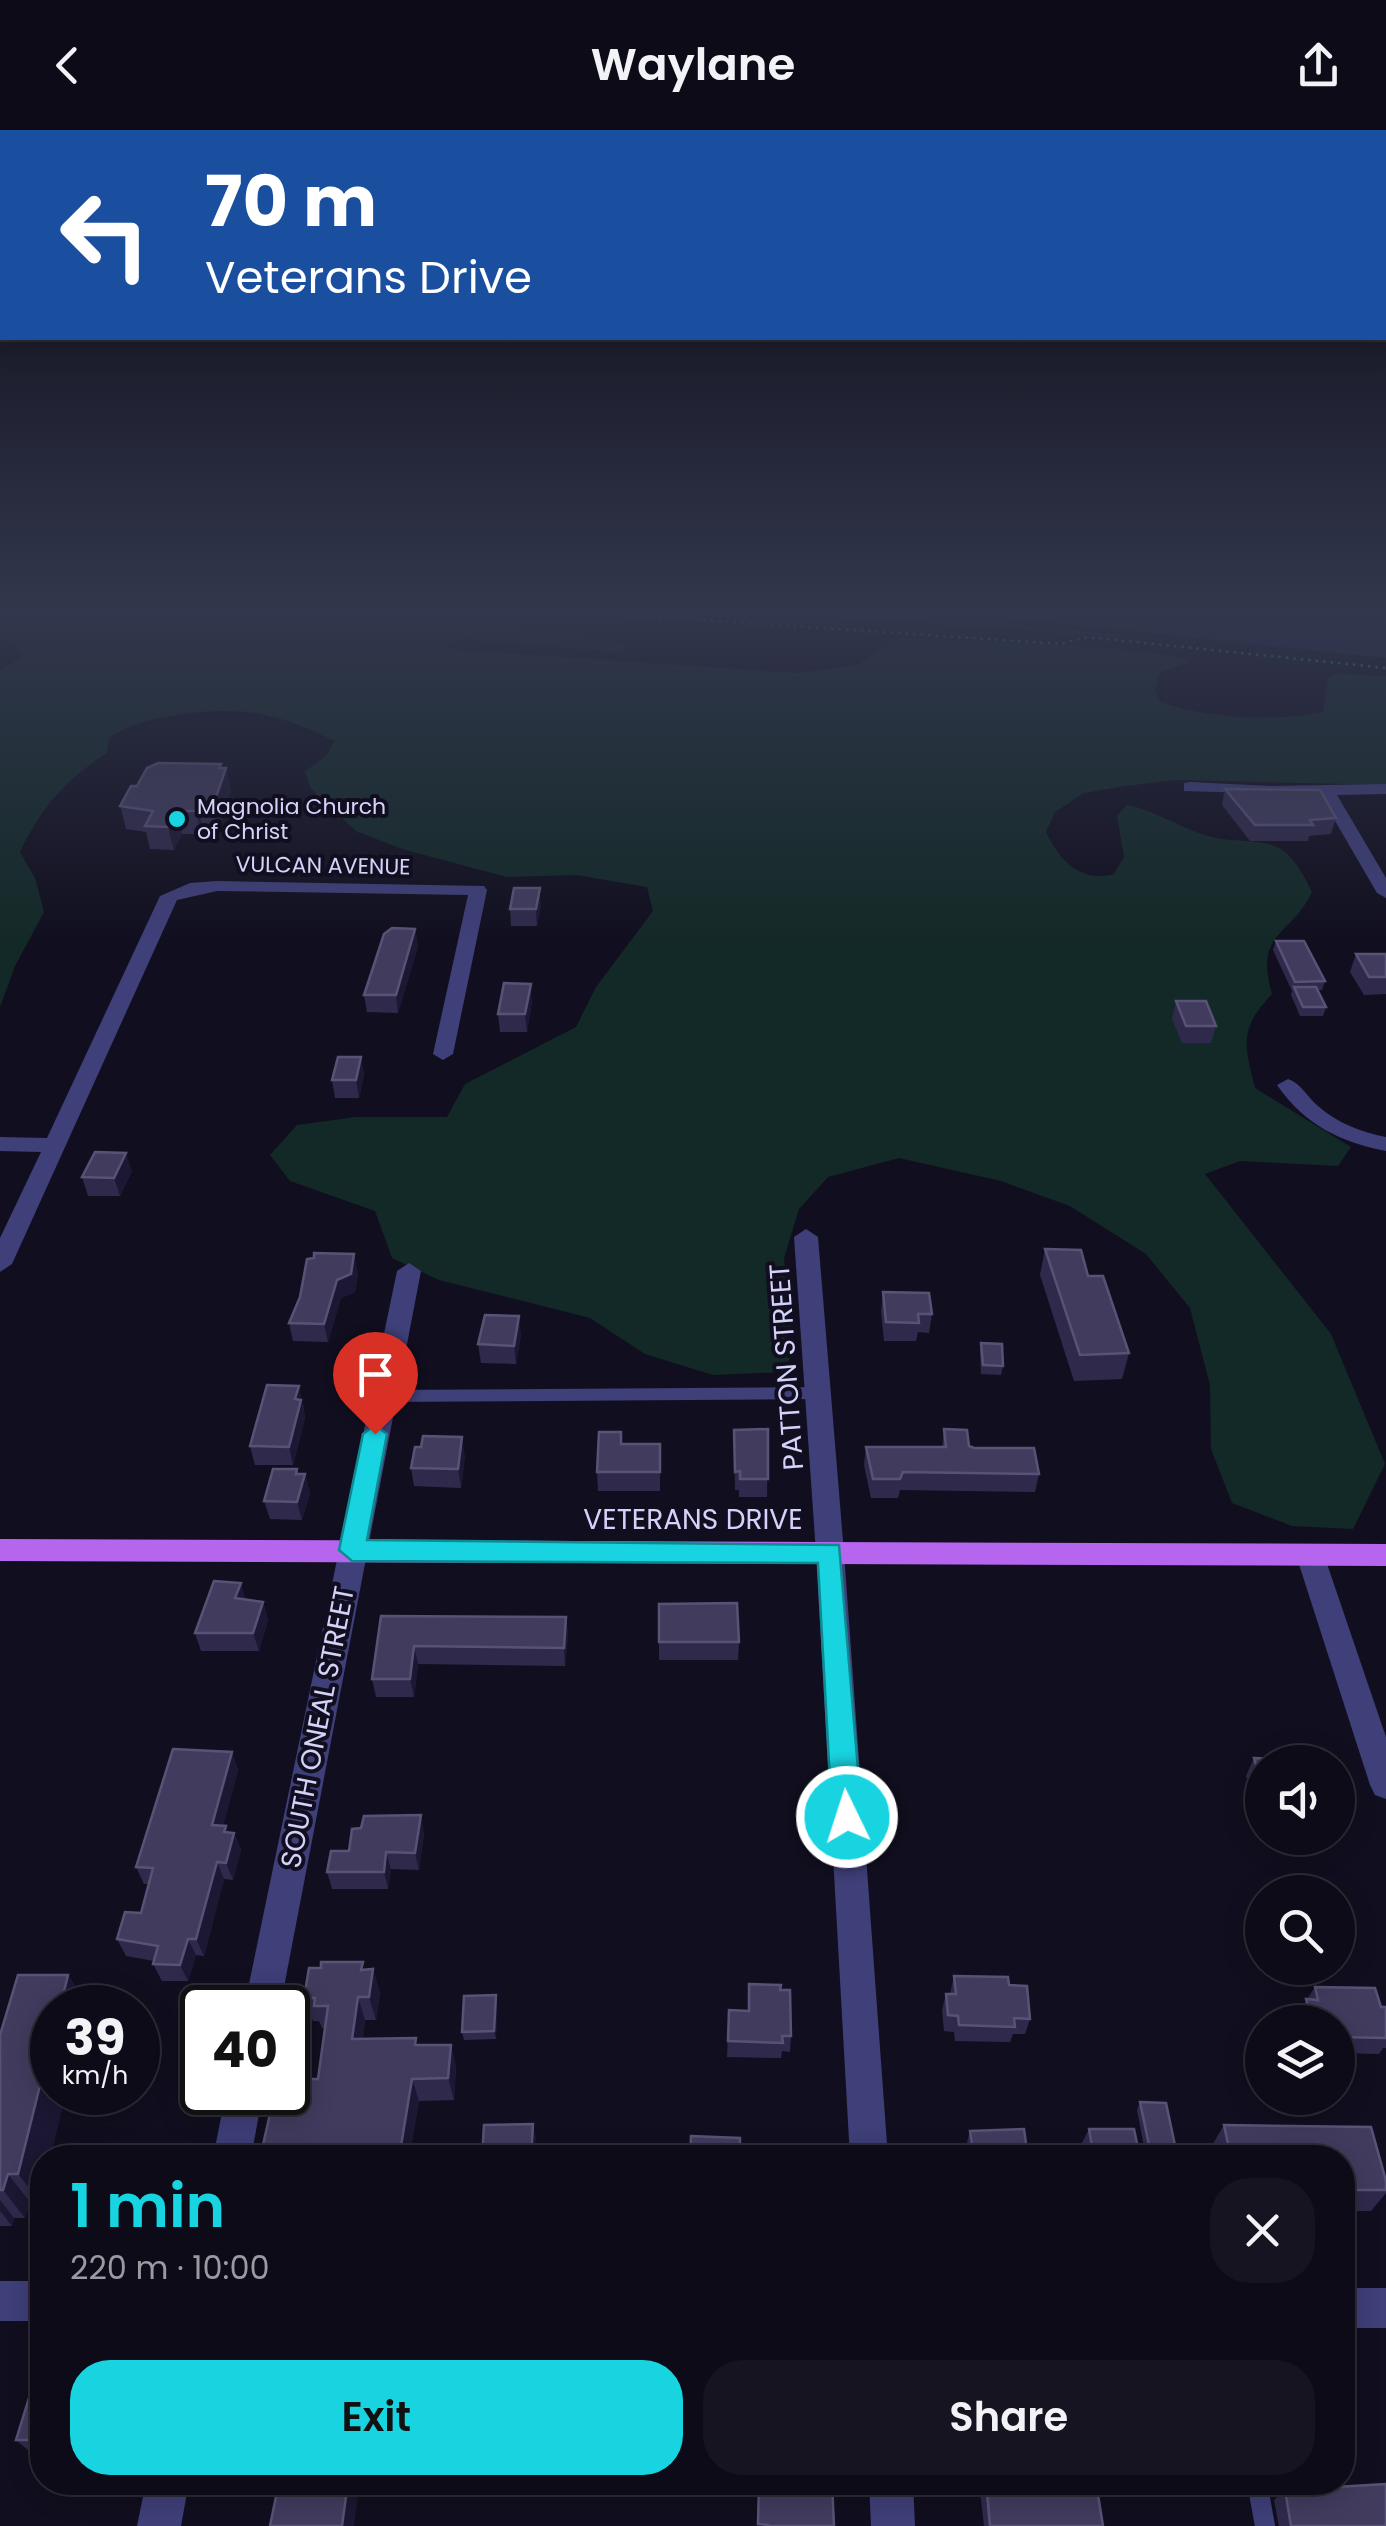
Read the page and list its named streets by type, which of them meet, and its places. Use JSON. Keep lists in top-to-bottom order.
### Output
{
  "streets": {
    "main road": ["VETERANS DRIVE"],
    "street": ["VULCAN AVENUE", "PATTON STREET", "SOUTH ONEAL STREET"]
  },
  "crossings": [
    ["PATTON STREET", "VETERANS DRIVE"],
    ["VETERANS DRIVE", "SOUTH ONEAL STREET"]
  ],
  "places": ["Magnolia Church of Christ"],
  "page": {
    "header": "Waylane",
    "turn": ["70 m", "Veterans Drive"],
    "speed": "39 km/h",
    "limit": "40",
    "heading": ["1 min", "220 m · 10:00"],
    "buttons": ["Exit", "Share"]
  }
}
